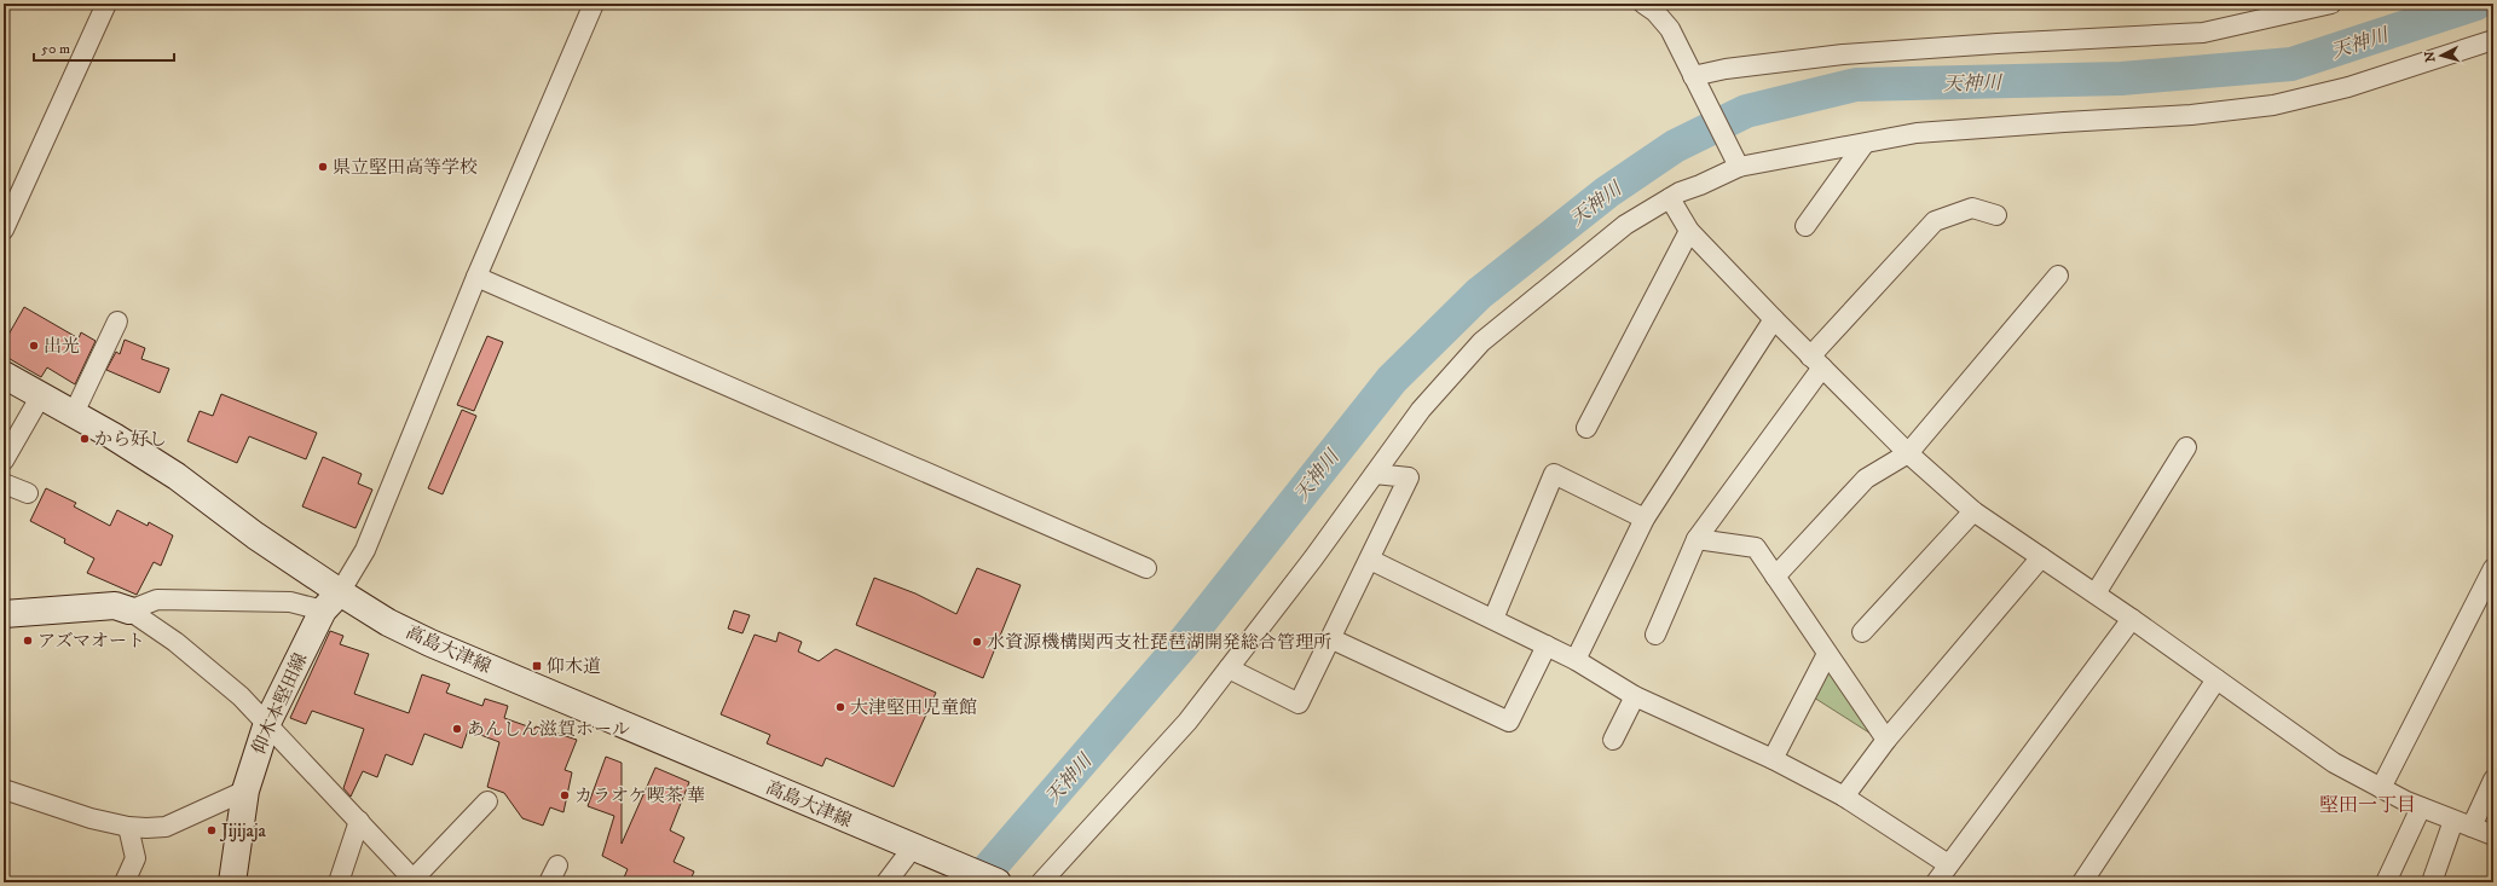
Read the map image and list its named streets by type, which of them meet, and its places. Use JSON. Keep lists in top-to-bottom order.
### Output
{
  "streets": {
    "main road": ["高島大津線", "仰木本堅田線"]
  },
  "crossings": [
    ["高島大津線", "仰木本堅田線"]
  ],
  "districts": ["堅田一丁目"],
  "water": ["天神川"],
  "places": {
    "other": [
      "県立堅田高等学校",
      "出光",
      "から好し",
      "アズマオート",
      "水資源機構関西支社琵琶湖開発総合管理所",
      "大津堅田児童館",
      "あんしん滋賀ホール",
      "カラオケ喫茶 華",
      "Jijijaja"
    ],
    "transit": ["仰木道"]
  },
  "scale_bar": "50 m",
  "north": "left"
}
